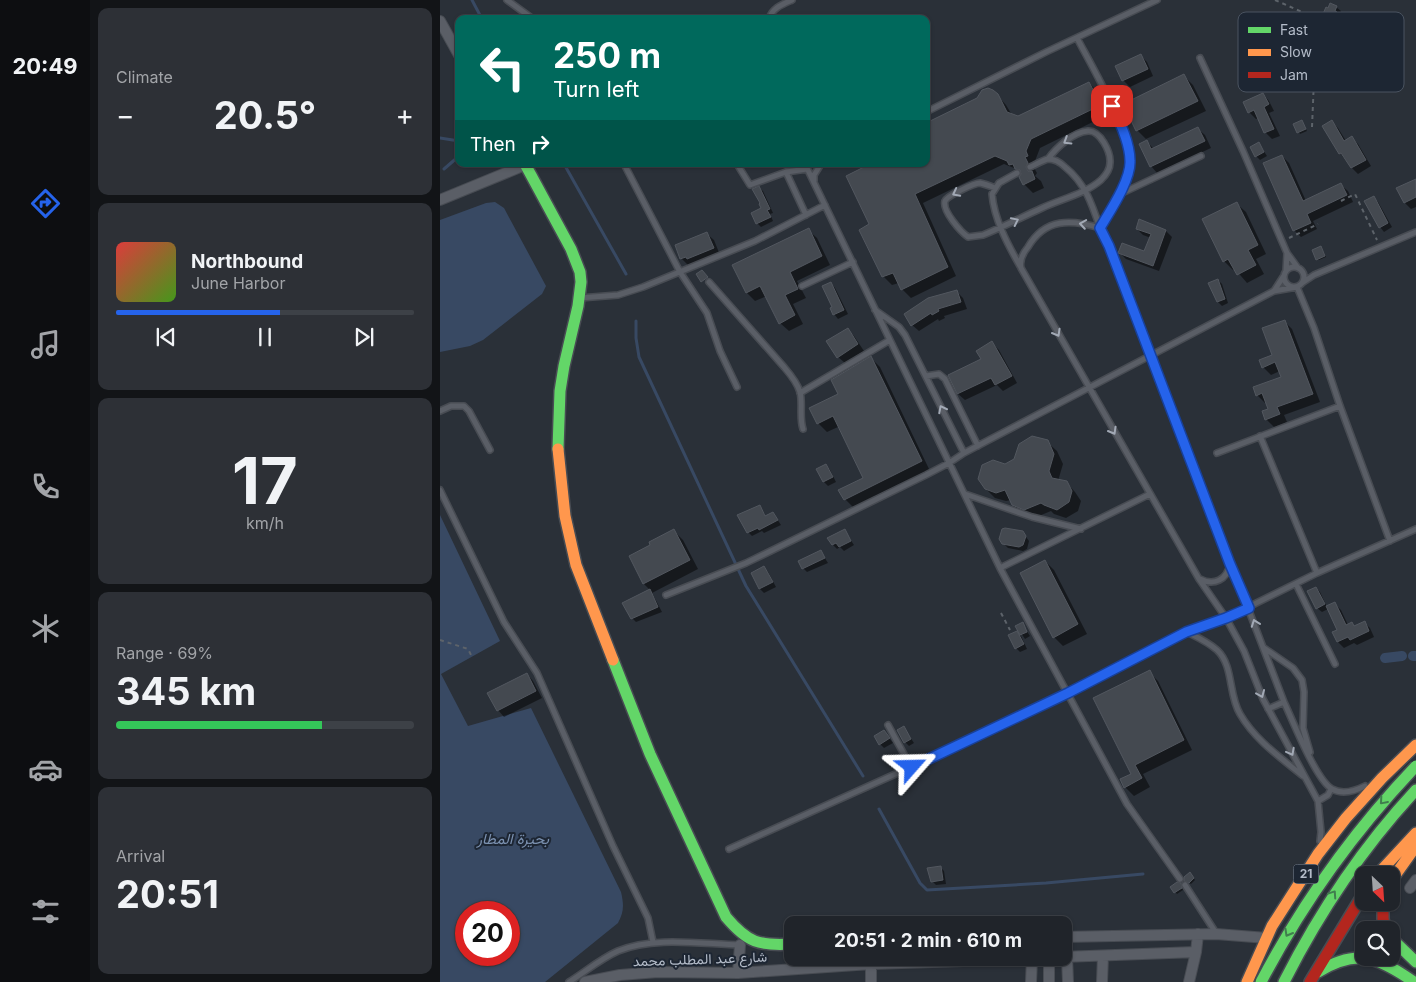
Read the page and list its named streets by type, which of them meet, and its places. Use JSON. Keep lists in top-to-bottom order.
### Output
{
  "streets": {
    "main road": ["21"],
    "street": ["شارع عبد المطلب محمد"]
  },
  "water": ["بحيرة المطار"],
  "legend": ["Fast", "Slow", "Jam"],
  "north": "bottom right",
  "page": {
    "tabs": "20:49",
    "tile": [
      "Climate",
      ["17", "km/h"],
      ["Range · 69%", "345 km"],
      ["Arrival", "20:51"]
    ],
    "turn": ["250 m", "Turn left"],
    "heat": ["−", "20.5°", "+"],
    "then": "Then",
    "song": ["Northbound", "June Harbor"],
    "limit": "20",
    "trip": "20:51 · 2 min · 610 m"
  }
}
